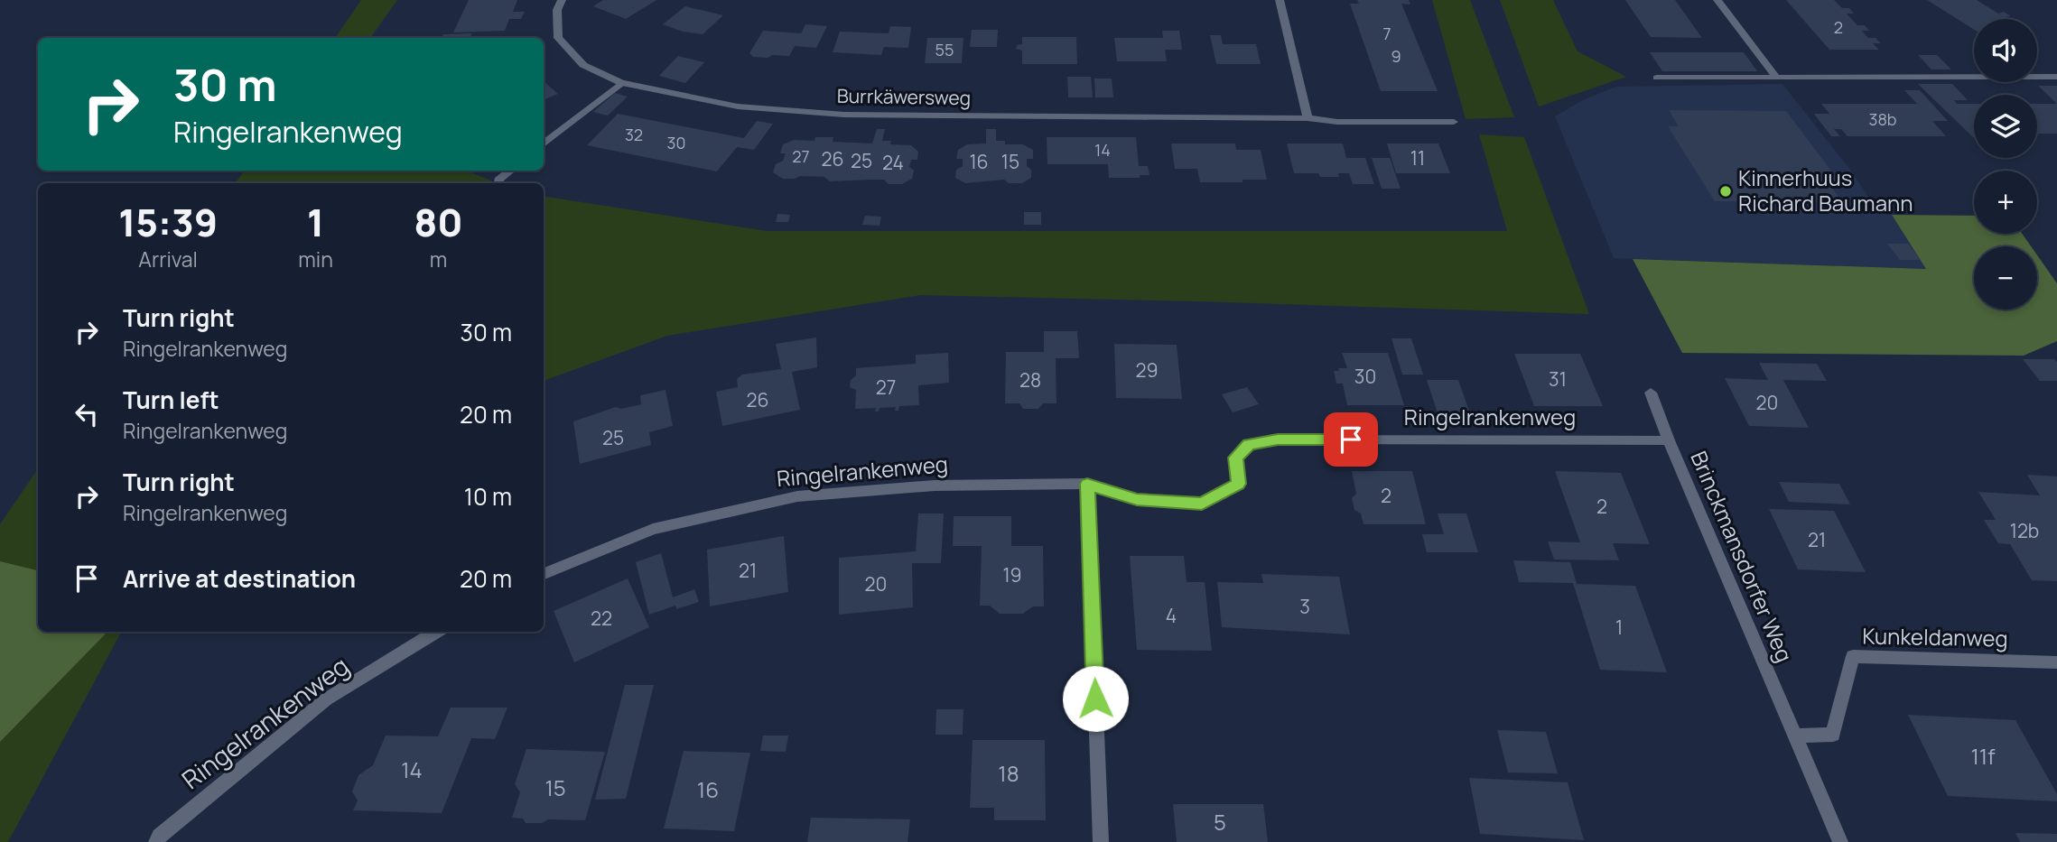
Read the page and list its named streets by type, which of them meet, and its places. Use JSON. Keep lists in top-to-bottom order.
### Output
{
  "streets": {
    "street": [
      "Burrkäwersweg",
      "Ringelrankenweg",
      "Brinckmansdorfer Weg",
      "Kunkeldanweg"
    ]
  },
  "crossings": [
    ["Ringelrankenweg", "Brinckmansdorfer Weg"],
    ["Brinckmansdorfer Weg", "Kunkeldanweg"]
  ],
  "places": ["Kinnerhuus Richard Baumann"],
  "house_numbers": [
    "2",
    "7",
    "55",
    "9",
    "38b",
    "32",
    "30",
    "14",
    "27",
    "11",
    "26",
    "25",
    "16",
    "15",
    "24",
    "29",
    "30",
    "31",
    "28",
    "27",
    "26",
    "20",
    "25",
    "2",
    "2",
    "12b",
    "21",
    "21",
    "19",
    "20",
    "3",
    "4",
    "22",
    "1",
    "11f",
    "14",
    "18",
    "15",
    "16",
    "5"
  ],
  "page": {
    "map_buttons": ["+", "−"],
    "turn": ["30 m", "Ringelrankenweg"],
    "eta": [
      "15:39",
      "Arrival",
      "1",
      "min",
      "80",
      "m"
    ],
    "list": [
      {
        "name": "Turn right",
        "note": "Ringelrankenweg",
        "value": "30 m"
      },
      {
        "name": "Turn left",
        "note": "Ringelrankenweg",
        "value": "20 m"
      },
      {
        "name": "Turn right",
        "note": "Ringelrankenweg",
        "value": "10 m"
      },
      {
        "name": "Arrive at destination",
        "value": "20 m"
      }
    ]
  }
}
